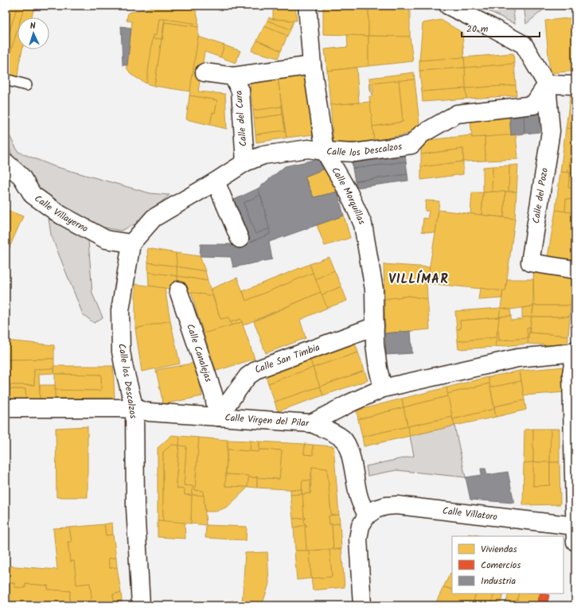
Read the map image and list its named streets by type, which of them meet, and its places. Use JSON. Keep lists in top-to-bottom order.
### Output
{
  "streets": {
    "street": [
      "Calle del Cura",
      "Calle los Descalzos",
      "Calle del Pozo",
      "Calle Morquillas",
      "Calle Villayerno",
      "Calle Canalejas",
      "Calle San Timbia",
      "Calle Virgen del Pilar",
      "Calle Villatoro"
    ]
  },
  "crossings": [
    ["Calle del Cura", "Calle los Descalzos"],
    ["Calle del Cura", "Calle Morquillas"],
    ["Calle los Descalzos", "Calle del Pozo"],
    ["Calle los Descalzos", "Calle Morquillas"],
    ["Calle los Descalzos", "Calle Villayerno"],
    ["Calle los Descalzos", "Calle Virgen del Pilar"],
    ["Calle Morquillas", "Calle San Timbia"],
    ["Calle Morquillas", "Calle Virgen del Pilar"],
    ["Calle Canalejas", "Calle San Timbia"],
    ["Calle Canalejas", "Calle Virgen del Pilar"],
    ["Calle San Timbia", "Calle Virgen del Pilar"]
  ],
  "districts": ["VILLÍMAR"],
  "legend": ["Viviendas", "Comercios", "Industria"],
  "scale_bar": "20 m",
  "north": "top"
}
